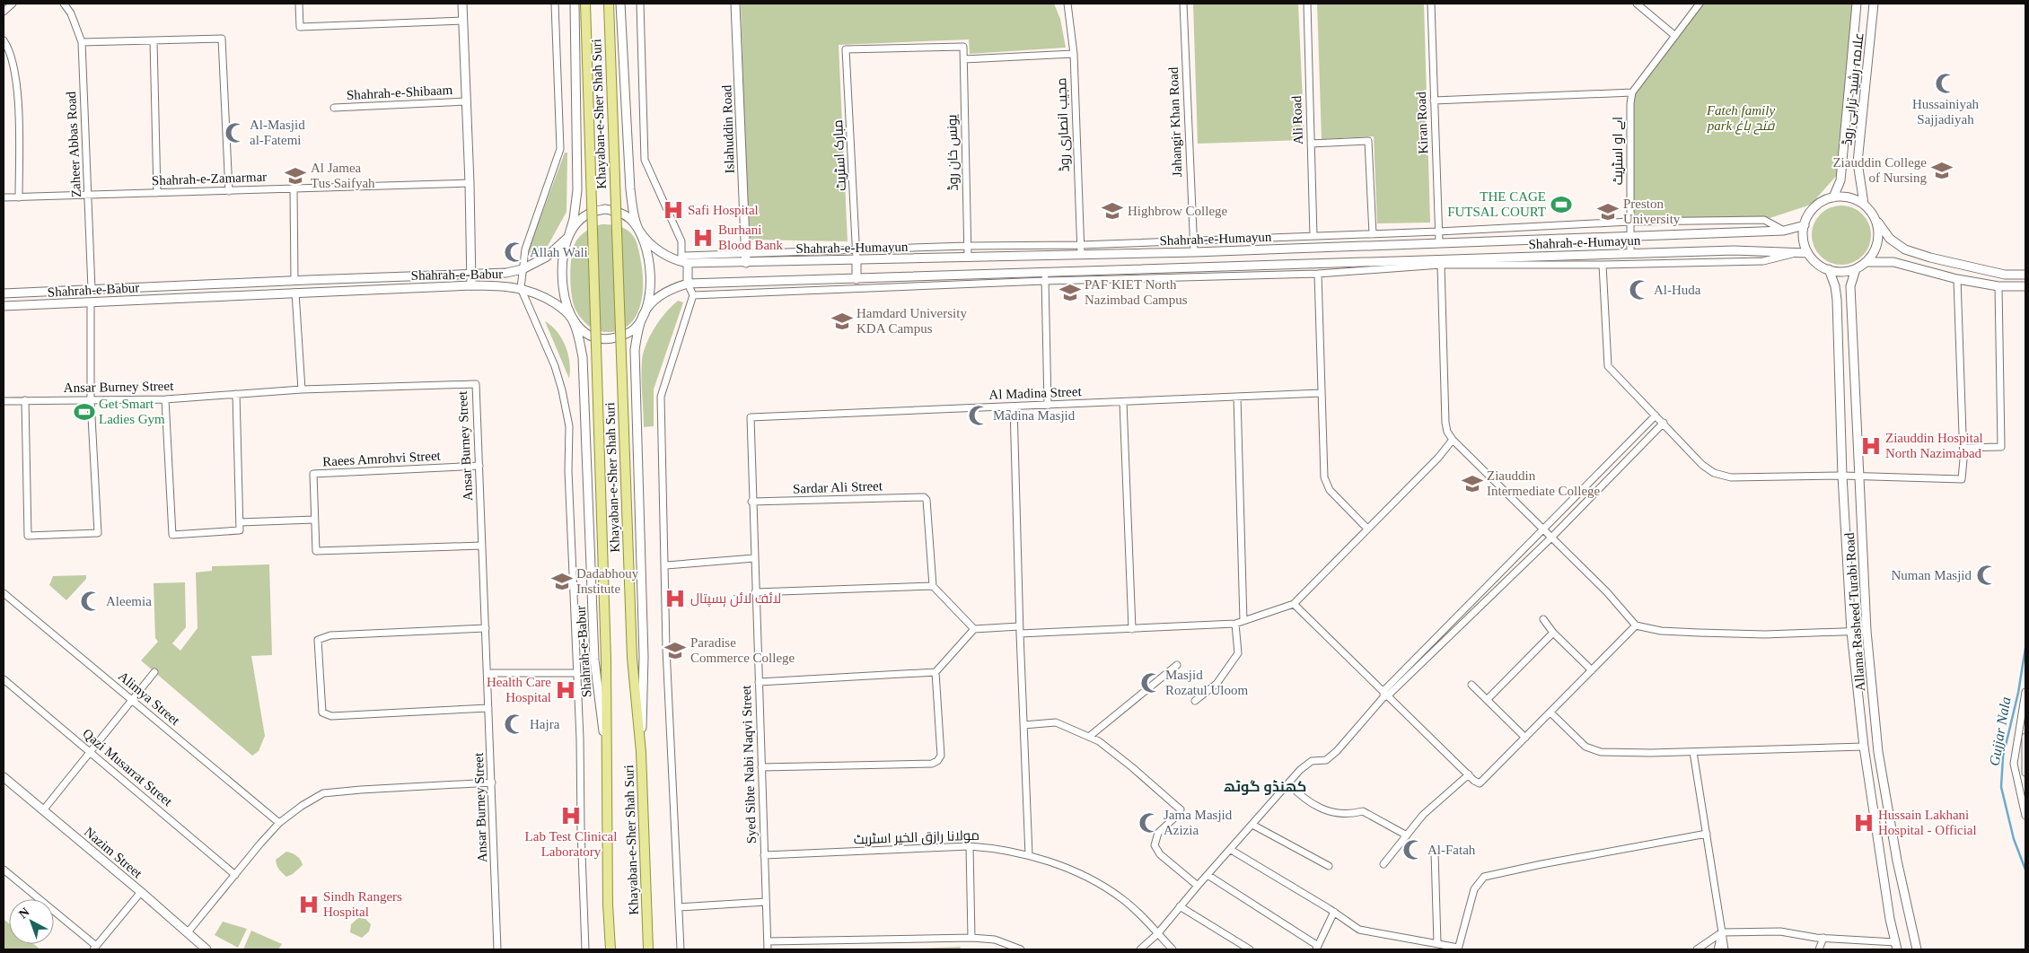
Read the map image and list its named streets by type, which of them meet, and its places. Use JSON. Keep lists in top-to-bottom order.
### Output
{
  "streets": {
    "main road": [
      "علامہ رشید ترابی روڈ",
      "Khayaban-e-Sher Shah Suri",
      "Islahuddin Road",
      "Shahrah-e-Humayun",
      "Shahrah-e-Babur",
      "Allama Rasheed Turabi Road",
      "Nazim Street"
    ],
    "street": [
      "Shahrah-e-Shibaam",
      "Ali Road",
      "Jahangir Khan Road",
      "Kiran Road",
      "مجیب انصاری روڈ",
      "Zaheer Abbas Road",
      "اے او اسٹریٹ",
      "یونس خان روڈ",
      "مبارک اسٹریٹ",
      "Shahrah-e-Zamarmar",
      "Ansar Burney Street",
      "Al Madina Street",
      "Raees Amrohvi Street",
      "Sardar Ali Street",
      "Alimya Street",
      "Syed Sibte Nabi Naqvi Street",
      "Qazi Musarrat Street",
      "مولانا رازق الخیر اسٹریٹ"
    ]
  },
  "crossings": [
    ["علامہ رشید ترابی روڈ", "Shahrah-e-Humayun"],
    ["علامہ رشید ترابی روڈ", "Allama Rasheed Turabi Road"],
    ["Khayaban-e-Sher Shah Suri", "Shahrah-e-Babur"],
    ["Jahangir Khan Road", "Shahrah-e-Humayun"],
    ["Kiran Road", "Shahrah-e-Humayun"],
    ["مجیب انصاری روڈ", "Shahrah-e-Humayun"],
    ["Islahuddin Road", "Shahrah-e-Humayun"],
    ["Zaheer Abbas Road", "Shahrah-e-Zamarmar"],
    ["Zaheer Abbas Road", "Shahrah-e-Babur"],
    ["اے او اسٹریٹ", "Shahrah-e-Humayun"],
    ["یونس خان روڈ", "مبارک اسٹریٹ"],
    ["یونس خان روڈ", "Shahrah-e-Humayun"],
    ["مبارک اسٹریٹ", "Shahrah-e-Humayun"],
    ["Shahrah-e-Humayun", "Shahrah-e-Babur"],
    ["Shahrah-e-Humayun", "Allama Rasheed Turabi Road"],
    ["Ansar Burney Street", "Raees Amrohvi Street"],
    ["Al Madina Street", "Syed Sibte Nabi Naqvi Street"],
    ["Sardar Ali Street", "Syed Sibte Nabi Naqvi Street"],
    ["Syed Sibte Nabi Naqvi Street", "مولانا رازق الخیر اسٹریٹ"]
  ],
  "districts": ["کھنڈو گوٹھ"],
  "water": ["Gujjar Nala"],
  "parks": ["Fateh family park فتح باغ"],
  "places": {
    "mosque": [
      "Hussainiyah Sajjadiyah",
      "Al-Masjid al-Fatemi",
      "Allah Wali",
      "Al-Huda",
      "Madina Masjid",
      "Numan Masjid",
      "Aleemia",
      "Masjid Rozatul Uloom",
      "Hajra",
      "Jama Masjid Azizia",
      "Al-Fatah"
    ],
    "school or university": [
      "Ziauddin College of Nursing",
      "Al Jamea Tus Saifyah",
      "Highbrow College",
      "Preston University",
      "PAF KIET North Nazimbad Campus",
      "Hamdard University KDA Campus",
      "Ziauddin Intermediate College",
      "Dadabhouy Institute",
      "Paradise Commerce College"
    ],
    "sports": ["THE CAGE FUTSAL COURT", "Get Smart Ladies Gym"],
    "hospital": [
      "Safi Hospital",
      "Burhani Blood Bank",
      "Ziauddin Hospital North Nazimabad",
      "لائف لائن ہسپتال",
      "Health Care Hospital",
      "Lab Test Clinical Laboratory",
      "Hussain Lakhani Hospital - Official",
      "Sindh Rangers Hospital"
    ]
  },
  "north": "top left"
}
